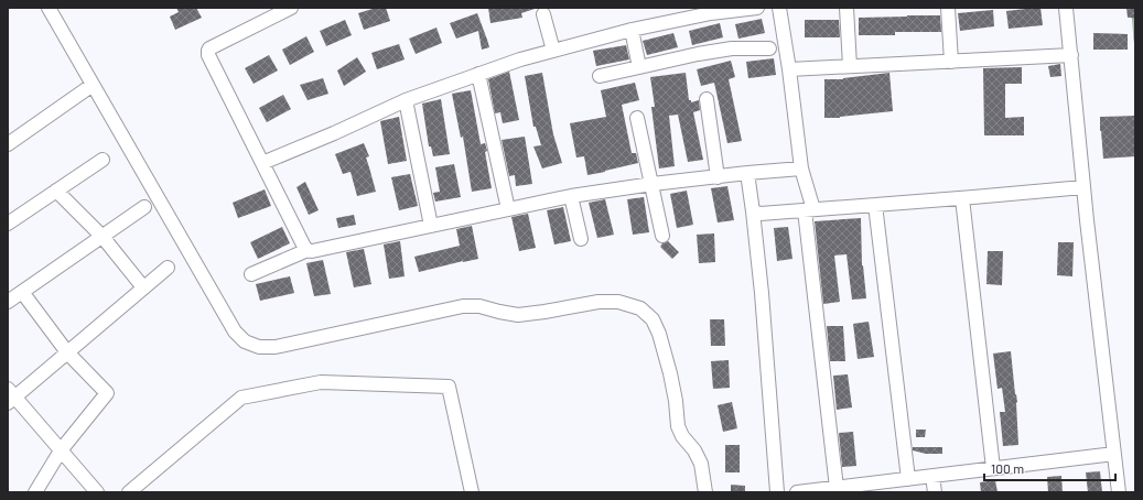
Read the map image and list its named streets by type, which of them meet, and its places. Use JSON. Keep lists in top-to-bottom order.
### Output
{
  "scale_bar": "100 m"
}
